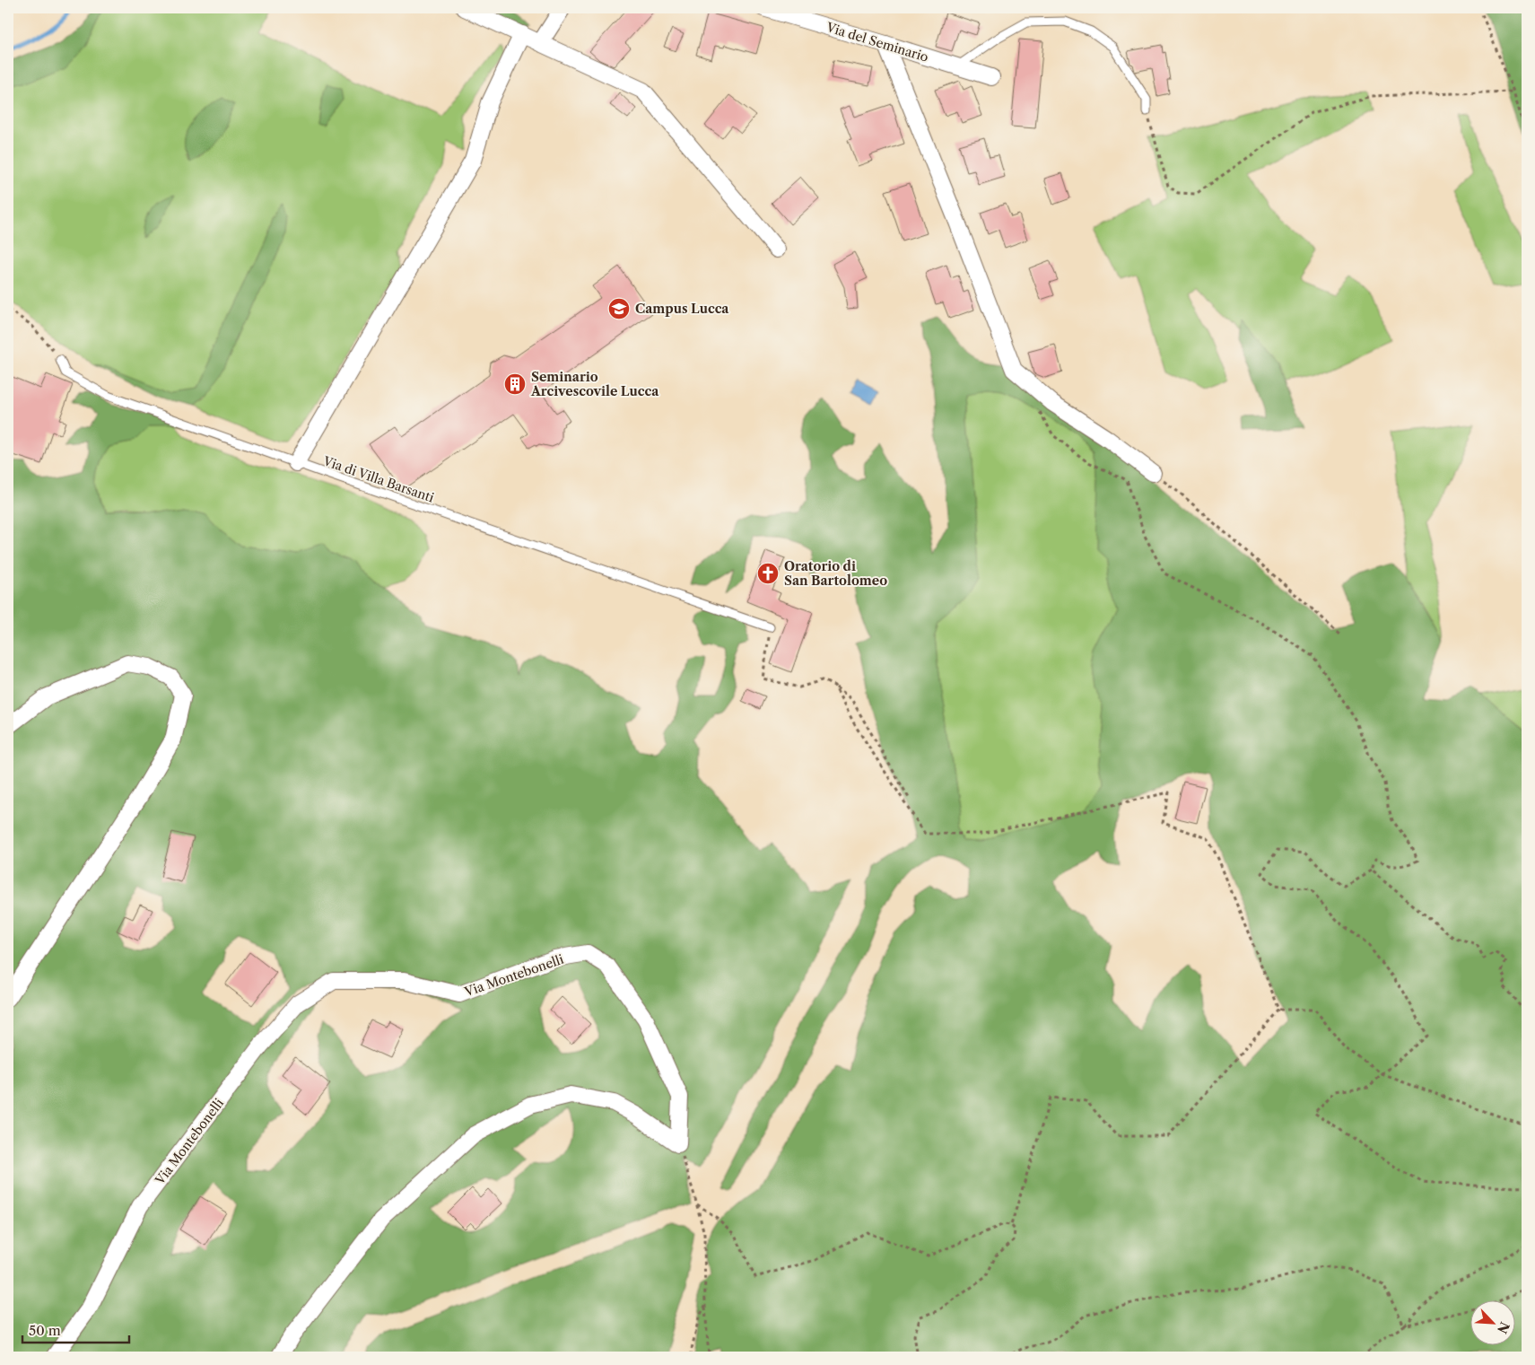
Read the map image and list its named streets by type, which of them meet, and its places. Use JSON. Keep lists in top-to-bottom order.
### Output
{
  "streets": {
    "street": ["Via del Seminario", "Via Montebonelli"],
    "lane": ["Via di Villa Barsanti"]
  },
  "places": {
    "school or university": ["Campus Lucca"],
    "building": ["Seminario Arcivescovile Lucca"],
    "church": ["Oratorio di San Bartolomeo"]
  },
  "scale_bar": "50 m",
  "north": "bottom right"
}
